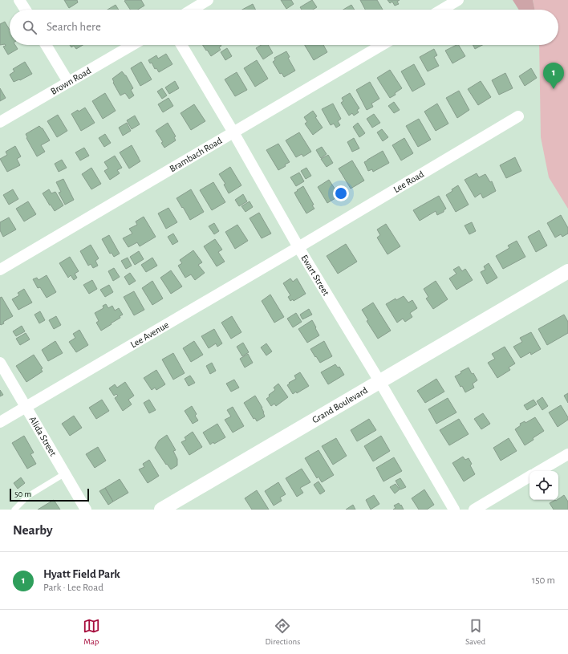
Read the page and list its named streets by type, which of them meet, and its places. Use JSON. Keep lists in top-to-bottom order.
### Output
{
  "streets": {
    "street": [
      "Brown Road",
      "Brambach Road",
      "Lee Road",
      "Ewart Street",
      "Lee Avenue",
      "Grand Boulevard",
      "Alida Street"
    ]
  },
  "crossings": [
    ["Brambach Road", "Ewart Street"],
    ["Lee Road", "Ewart Street"],
    ["Lee Road", "Lee Avenue"],
    ["Ewart Street", "Lee Avenue"],
    ["Ewart Street", "Grand Boulevard"],
    ["Lee Avenue", "Alida Street"]
  ],
  "scale_bar": "50 m",
  "page": {
    "search": "Search here",
    "pins": "1",
    "scale": "50 m",
    "heading": "Nearby",
    "list": [
      {
        "mark": "1",
        "name": "Hyatt Field Park",
        "note": "Park · Lee Road",
        "value": "150 m"
      }
    ],
    "nav": ["Map", "Directions", "Saved"]
  }
}
